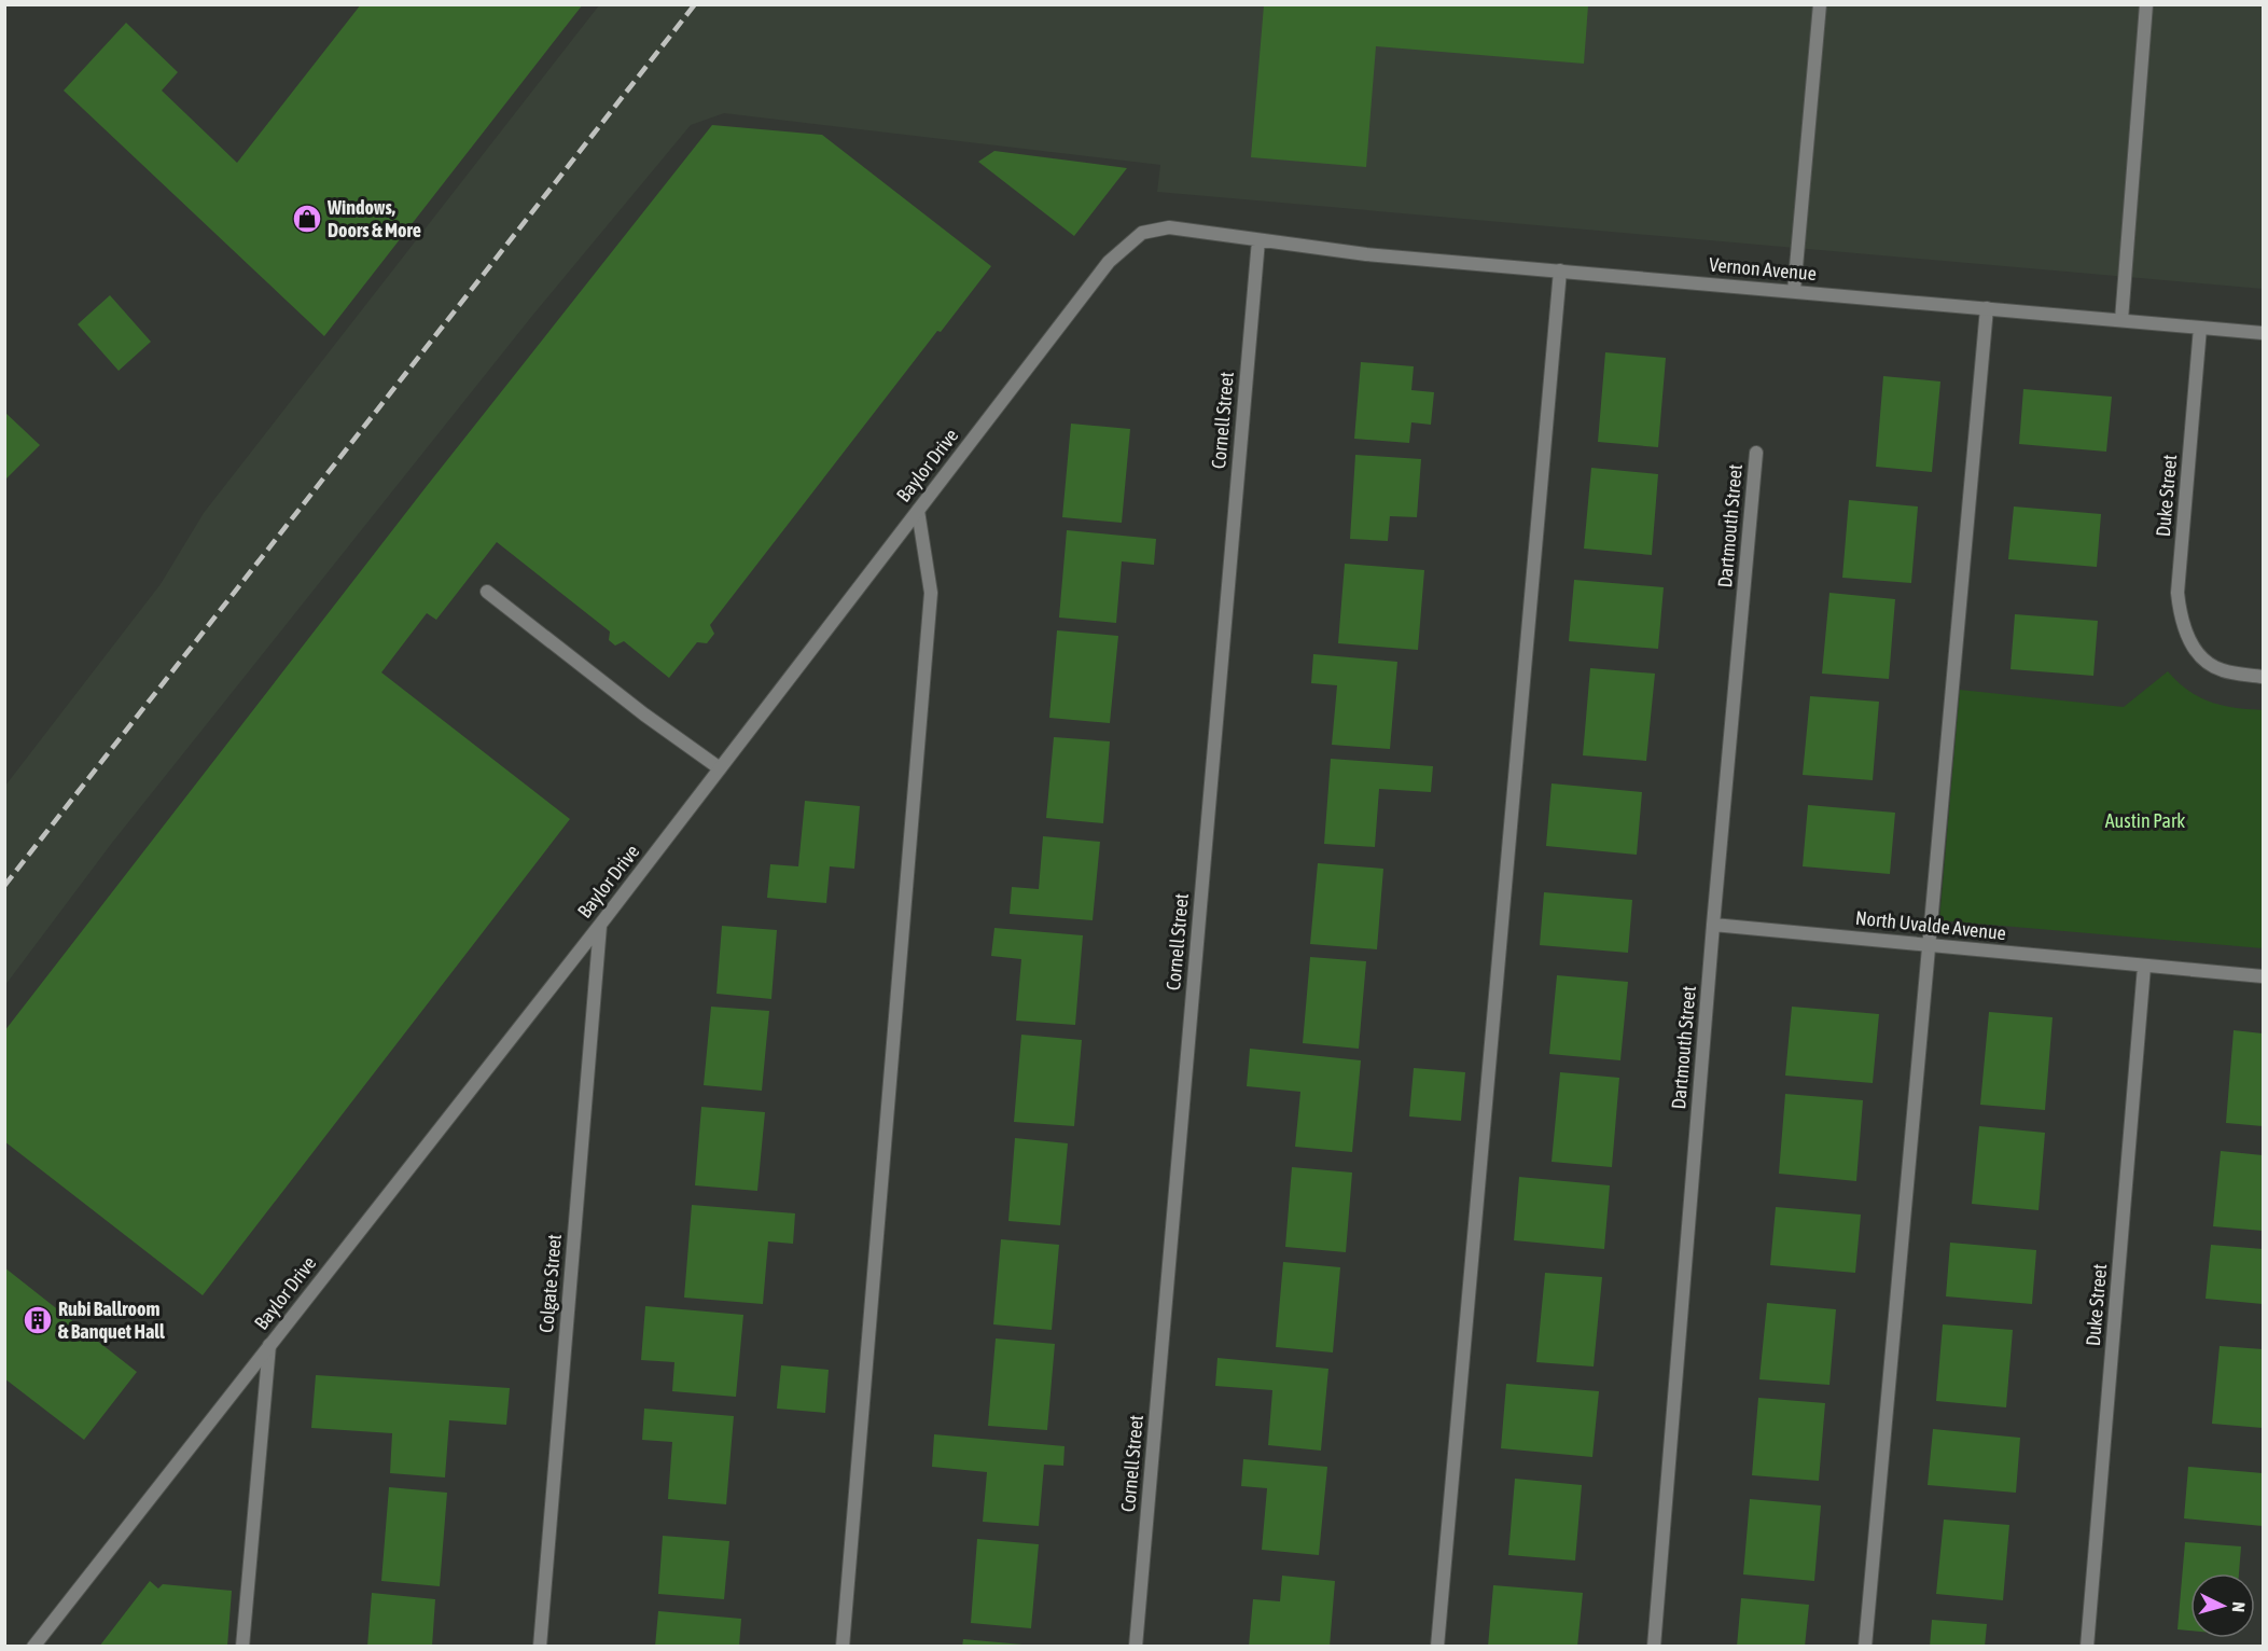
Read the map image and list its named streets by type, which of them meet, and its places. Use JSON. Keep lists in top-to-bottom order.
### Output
{
  "streets": {
    "street": [
      "Vernon Avenue",
      "Cornell Street",
      "Baylor Drive",
      "Duke Street",
      "Dartmouth Street",
      "North Uvalde Avenue",
      "Colgate Street"
    ]
  },
  "crossings": [
    ["Vernon Avenue", "Cornell Street"],
    ["Vernon Avenue", "Baylor Drive"],
    ["Vernon Avenue", "Duke Street"],
    ["Cornell Street", "Baylor Drive"],
    ["Baylor Drive", "Colgate Street"],
    ["Duke Street", "North Uvalde Avenue"],
    ["Dartmouth Street", "North Uvalde Avenue"]
  ],
  "parks": ["Austin Park"],
  "places": {
    "shop": ["Windows, Doors & More"],
    "building": ["Rubi Ballroom & Banquet Hall"]
  },
  "north": "right"
}
